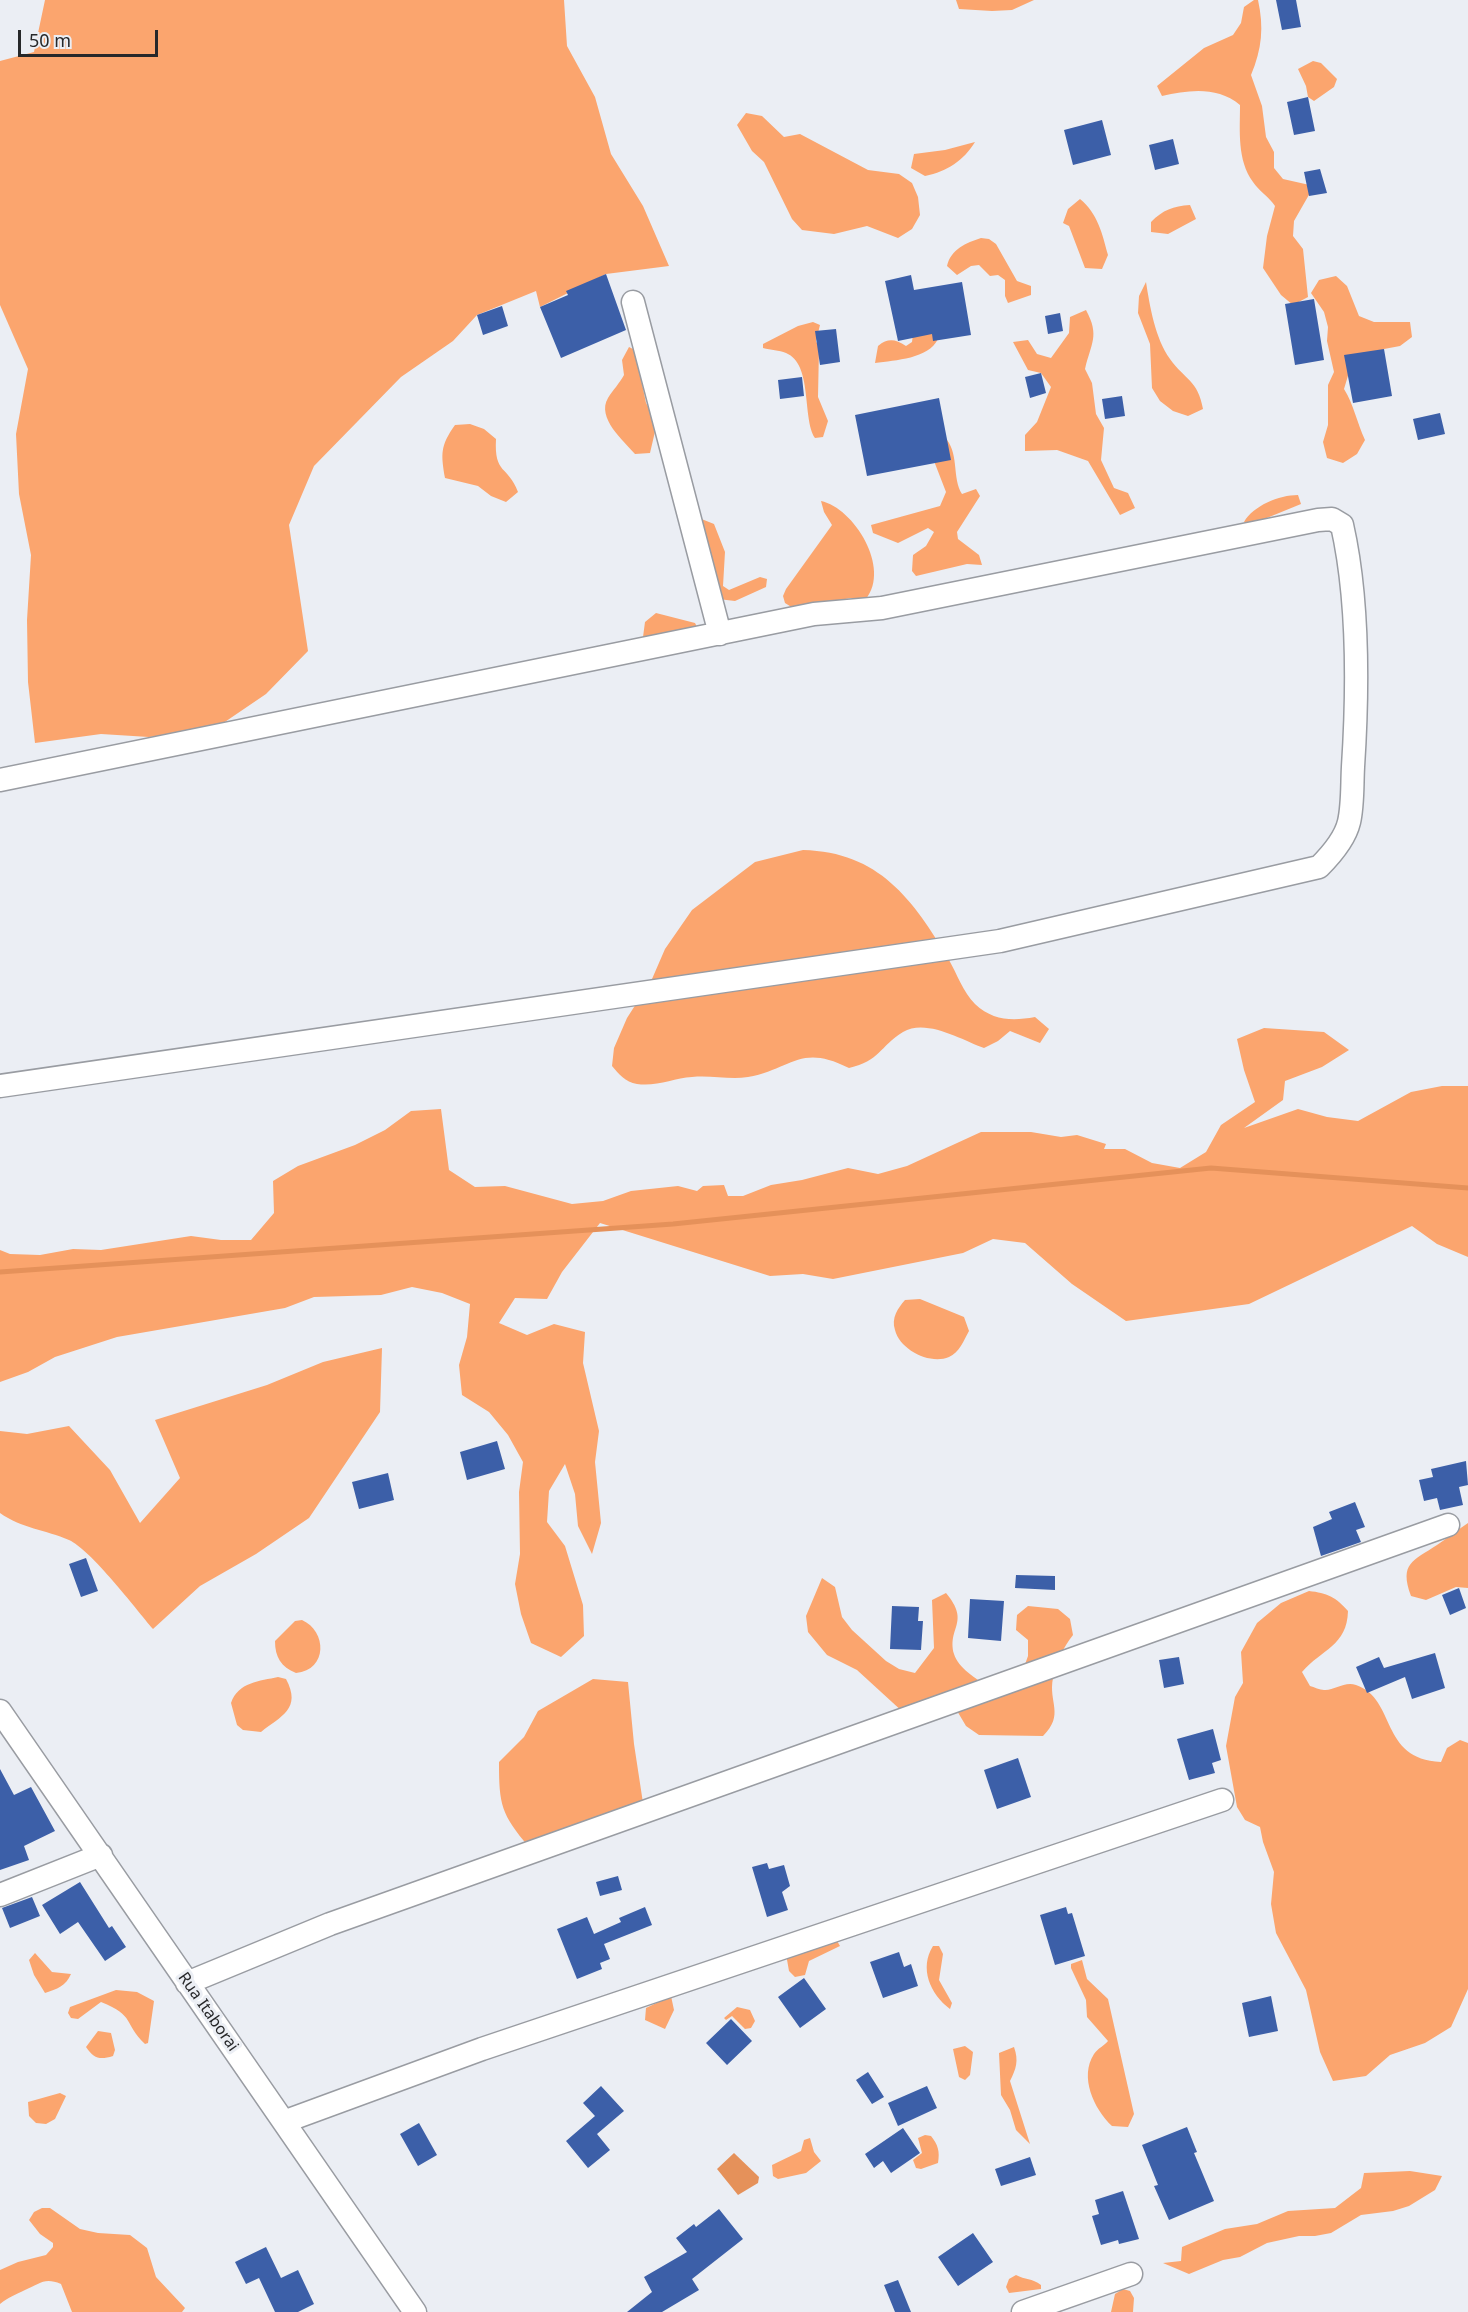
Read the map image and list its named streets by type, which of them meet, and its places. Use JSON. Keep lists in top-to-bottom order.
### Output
{
  "streets": {
    "street": ["Rua Itaborai"]
  },
  "scale_bar": "50 m"
}
